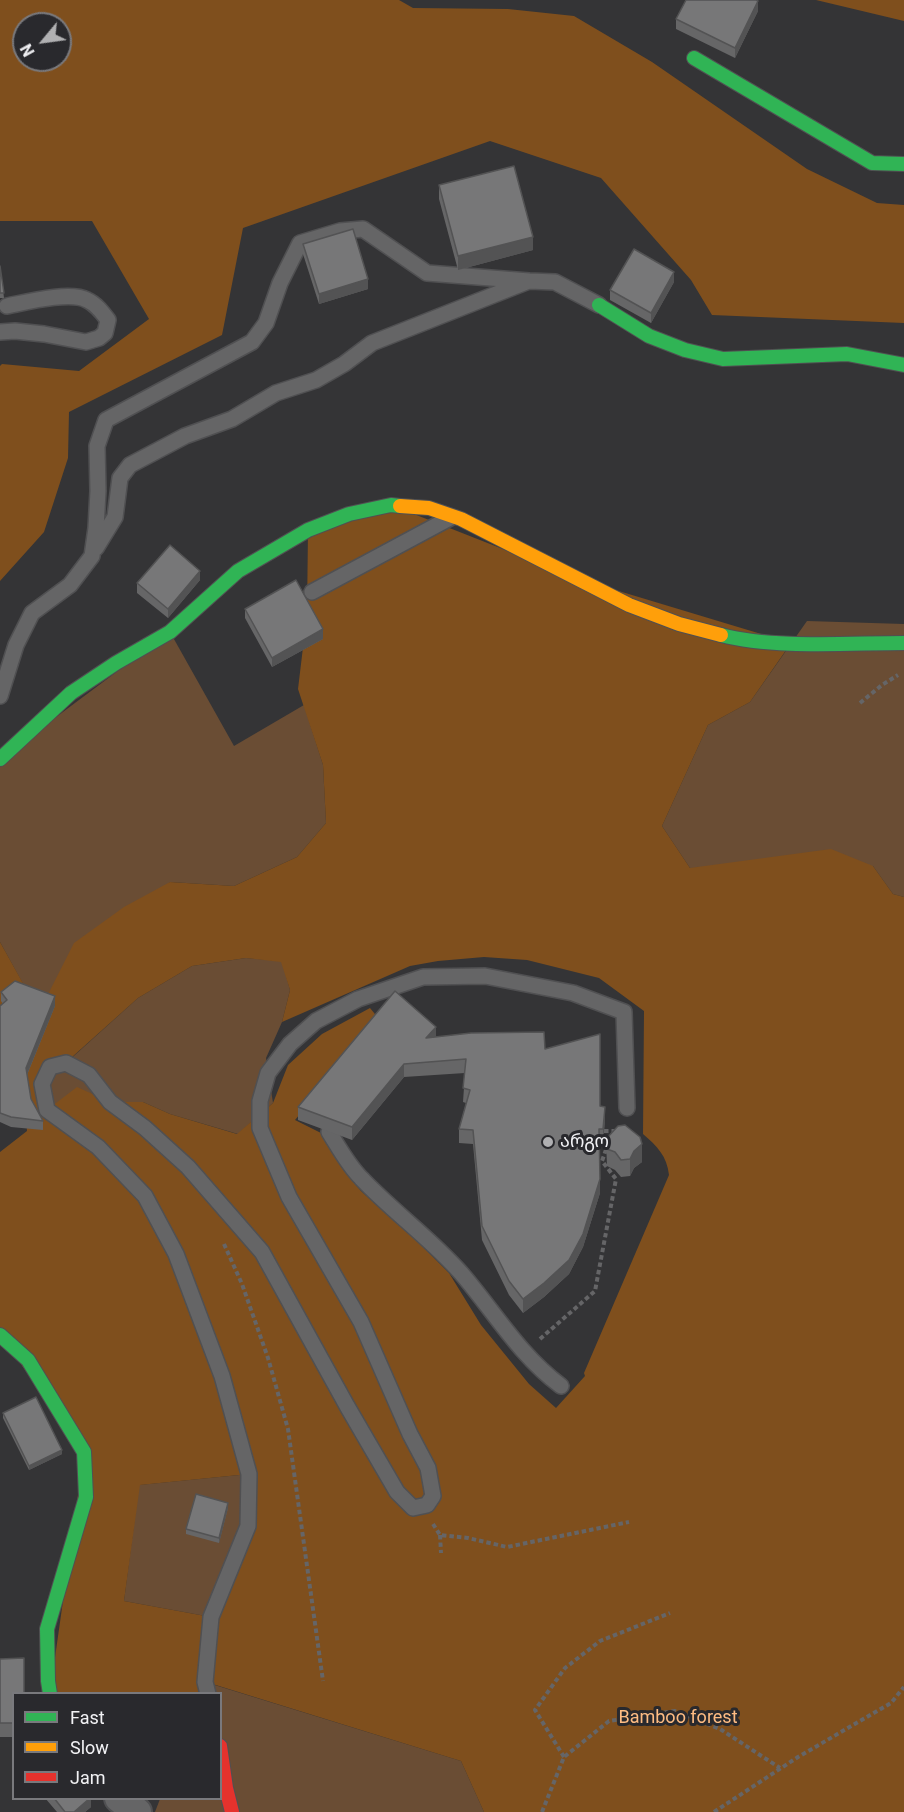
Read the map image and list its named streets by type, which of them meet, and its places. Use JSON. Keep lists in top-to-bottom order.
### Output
{
  "parks": ["Bamboo forest"],
  "places": ["არგო"],
  "legend": ["Fast", "Slow", "Jam"],
  "north": "bottom left"
}
